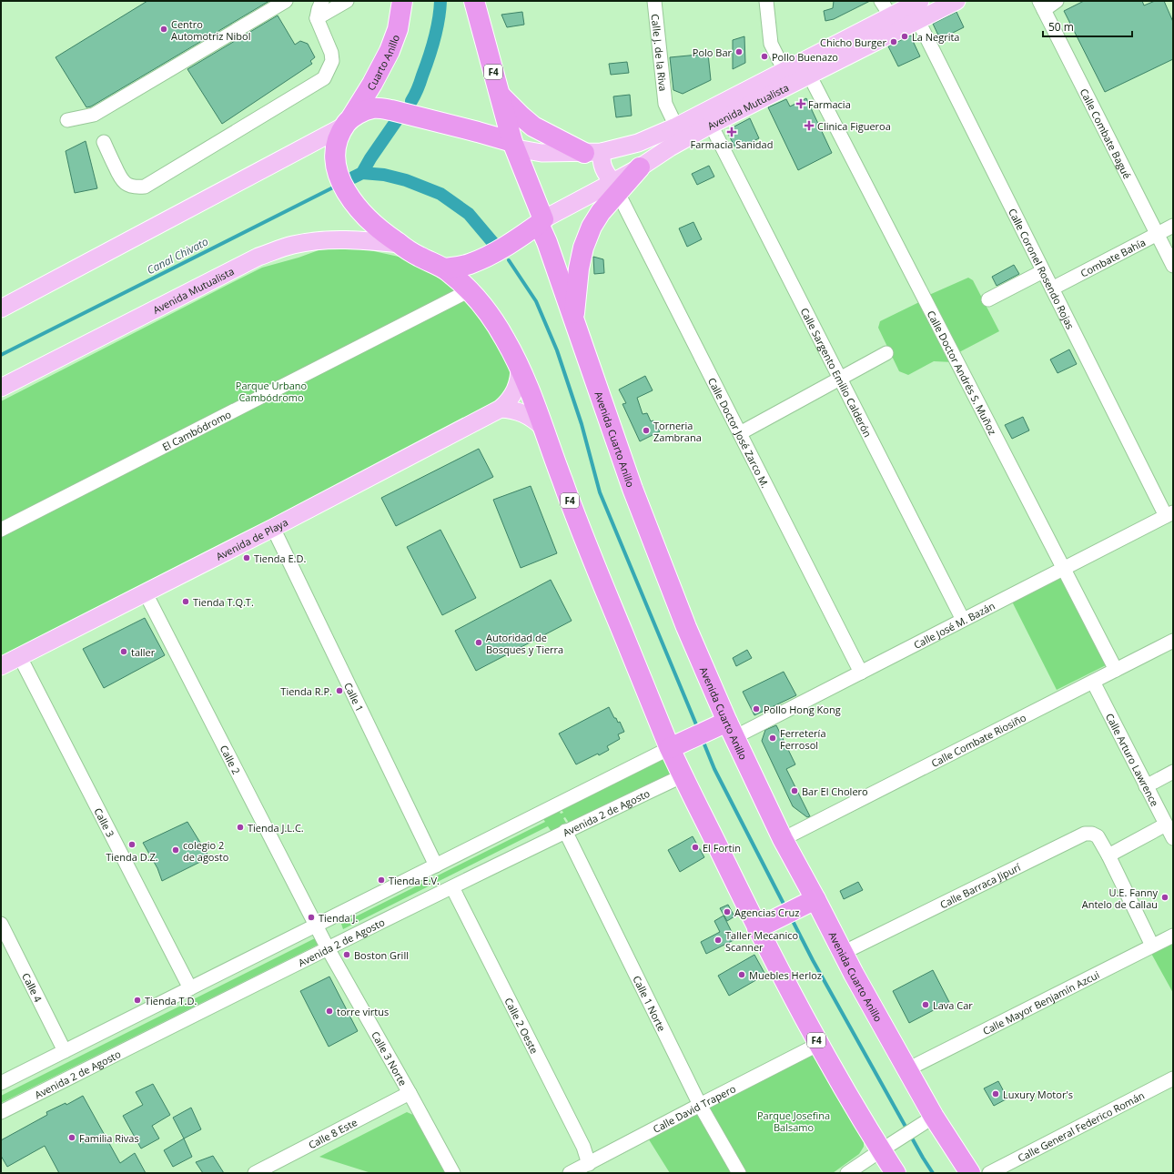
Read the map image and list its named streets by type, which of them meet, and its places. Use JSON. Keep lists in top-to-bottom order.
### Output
{
  "streets": {
    "highway": ["Cuarto Anillo", "F4", "Avenida Cuarto Anillo"],
    "main road": ["Avenida Mutualista", "Avenida de Playa"],
    "street": [
      "Calle J. de la Riva",
      "Calle Combate Bagué",
      "Combate Bahía",
      "Calle Coronel Rosendo Rojas",
      "Calle Sargento Emilio Calderón",
      "Calle Doctor Andrés S. Muñoz",
      "El Cambódromo",
      "Calle Doctor José Zarco M.",
      "Calle José M. Bazán",
      "Calle 1",
      "Calle Combate Riosiño",
      "Calle 2",
      "Calle Arturo Lawrence",
      "Avenida 2 de Agosto",
      "Calle 3",
      "Calle Barraca Jipurí",
      "Calle 4",
      "Calle Mayor Benjamín Azcui",
      "Calle 1 Norte",
      "Calle 2 Oeste",
      "Calle 3 Norte",
      "Calle David Trapero",
      "Calle General Federico Román",
      "Calle 8 Este"
    ]
  },
  "crossings": [
    ["Calle J. de la Riva", "Avenida Mutualista"],
    ["Cuarto Anillo", "F4"],
    ["F4", "Avenida Mutualista"],
    ["F4", "El Cambódromo"],
    ["F4", "Avenida Cuarto Anillo"],
    ["F4", "Avenida de Playa"],
    ["F4", "Avenida 2 de Agosto"],
    ["F4", "Calle David Trapero"],
    ["Avenida Mutualista", "Calle Coronel Rosendo Rojas"],
    ["Avenida Mutualista", "Calle Sargento Emilio Calderón"],
    ["Avenida Mutualista", "Calle Doctor Andrés S. Muñoz"],
    ["Calle Combate Bagué", "Combate Bahía"],
    ["Combate Bahía", "Calle Coronel Rosendo Rojas"],
    ["Calle Coronel Rosendo Rojas", "Calle José M. Bazán"],
    ["Calle Sargento Emilio Calderón", "Calle José M. Bazán"],
    ["Calle Doctor Andrés S. Muñoz", "Calle José M. Bazán"],
    ["Calle Doctor Andrés S. Muñoz", "Calle Combate Riosiño"],
    ["Calle Doctor José Zarco M.", "Calle José M. Bazán"],
    ["Avenida Cuarto Anillo", "Calle José M. Bazán"],
    ["Avenida Cuarto Anillo", "Calle Combate Riosiño"],
    ["Avenida Cuarto Anillo", "Calle Barraca Jipurí"],
    ["Avenida Cuarto Anillo", "Calle Mayor Benjamín Azcui"],
    ["Avenida de Playa", "Calle 1"],
    ["Avenida de Playa", "Calle 2"],
    ["Avenida de Playa", "Calle 3"],
    ["Calle Combate Riosiño", "Calle Arturo Lawrence"],
    ["Calle 2", "Calle 3 Norte"],
    ["Avenida 2 de Agosto", "Calle 1 Norte"],
    ["Avenida 2 de Agosto", "Calle 2 Oeste"],
    ["Avenida 2 de Agosto", "Calle 3 Norte"],
    ["Calle Barraca Jipurí", "Calle Mayor Benjamín Azcui"],
    ["Calle 1 Norte", "Calle David Trapero"],
    ["Calle 2 Oeste", "Calle David Trapero"],
    ["Calle 3 Norte", "Calle 8 Este"]
  ],
  "water": ["Canal Chivato"],
  "parks": ["Parque Urbano Cambódromo", "Parque Josefina Balsamo"],
  "places": {
    "other": [
      "Centro Automotriz Nibol",
      "La Negrita",
      "Chicho Burger",
      "Polo Bar",
      "Pollo Buenazo",
      "Torneria Zambrana",
      "Tienda E.D.",
      "Tienda T.Q.T.",
      "Autoridad de Bosques y Tierra",
      "taller",
      "Tienda R.P.",
      "Pollo Hong Kong",
      "Ferretería Ferrosol",
      "Bar El Cholero",
      "Tienda J.L.C.",
      "Tienda D.Z.",
      "El Fortin",
      "colegio 2 de agosto",
      "Tienda E.V.",
      "U.E. Fanny Antelo de Callau",
      "Agencias Cruz",
      "Tienda J.",
      "Taller Mecanico Scanner",
      "Boston Grill",
      "Muebles Herloz",
      "Tienda T.D.",
      "Lava Car",
      "torre virtus",
      "Luxury Motor's",
      "Familia Rivas"
    ],
    "health": ["Farmacia", "Clinica Figueroa", "Farmacia Sanidad"]
  },
  "scale_bar": "50 m"
}
